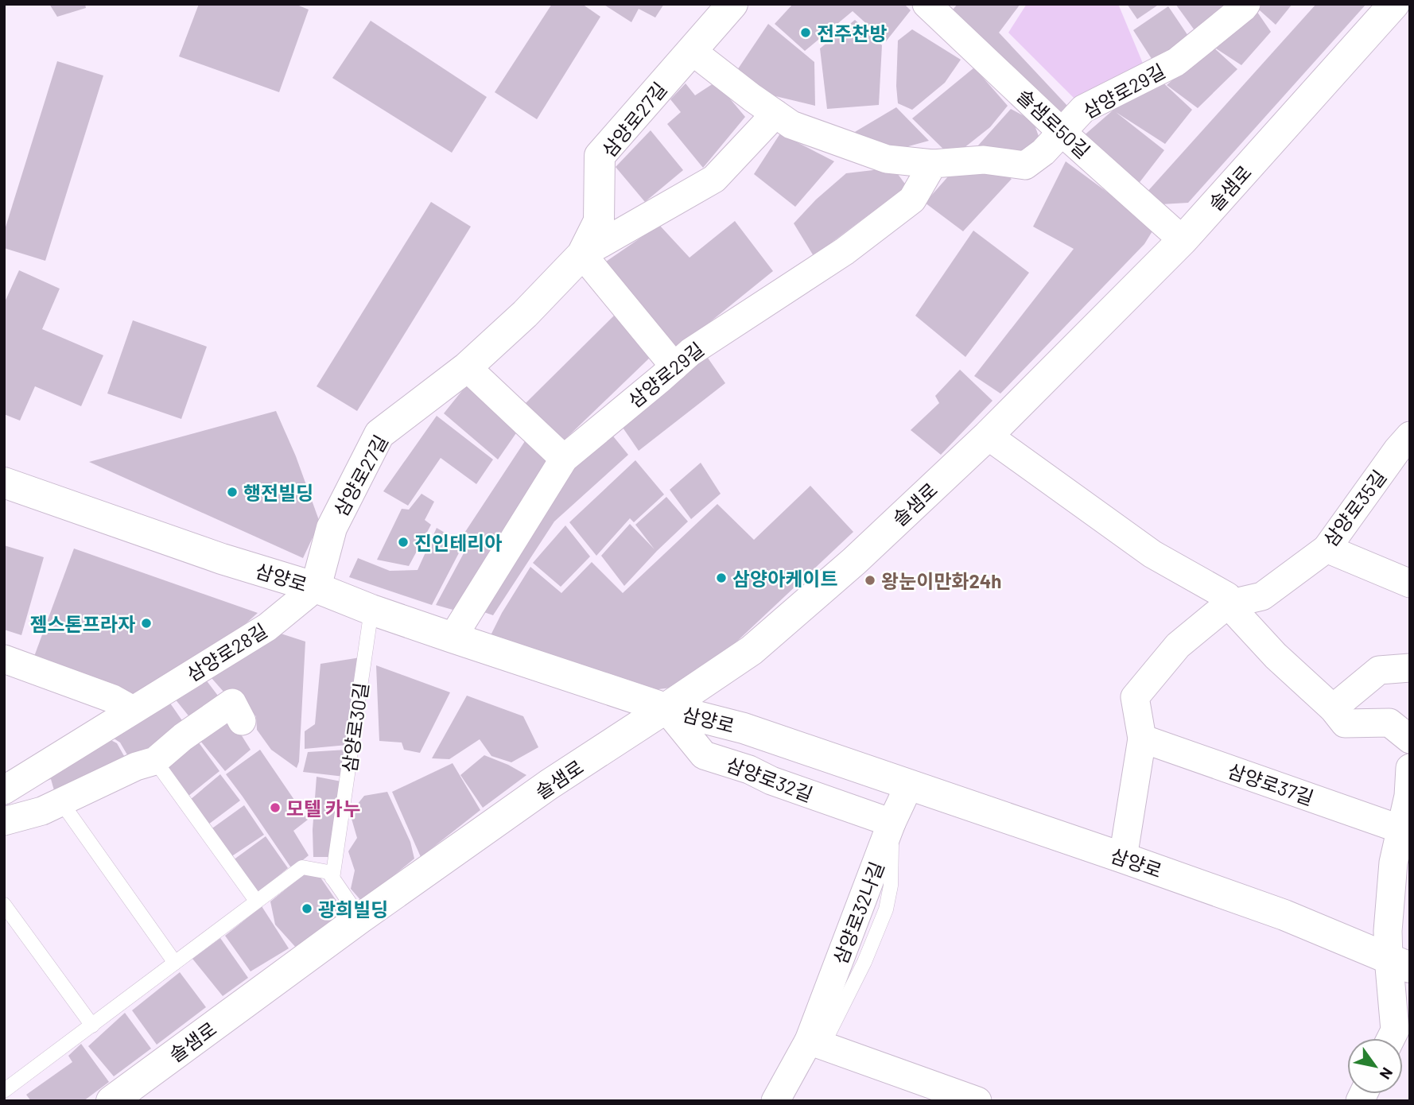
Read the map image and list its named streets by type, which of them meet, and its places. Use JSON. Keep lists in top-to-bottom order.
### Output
{
  "streets": {
    "main road": ["삼양로27길", "솔샘로", "삼양로"],
    "street": [
      "삼양로29길",
      "솔샘로50길",
      "삼양로35길",
      "삼양로28길",
      "삼양로32길",
      "삼양로37길",
      "삼양로32나길"
    ],
    "lane": ["삼양로30길"]
  },
  "crossings": [
    ["삼양로29길", "삼양로27길"],
    ["삼양로29길", "솔샘로50길"],
    ["삼양로29길", "삼양로"],
    ["삼양로27길", "삼양로"],
    ["삼양로27길", "삼양로28길"],
    ["솔샘로50길", "솔샘로"],
    ["솔샘로", "삼양로"],
    ["솔샘로", "삼양로32길"],
    ["삼양로35길", "삼양로"],
    ["삼양로35길", "삼양로37길"],
    ["삼양로", "삼양로28길"],
    ["삼양로", "삼양로30길"],
    ["삼양로", "삼양로32길"],
    ["삼양로", "삼양로32나길"],
    ["삼양로32길", "삼양로32나길"]
  ],
  "places": [
    "전주찬방",
    "행전빌딩",
    "진인테리아",
    "삼양아케이트",
    "왕눈이만화24h",
    "젬스톤프라자",
    "모텔 카누",
    "광희빌딩"
  ],
  "north": "bottom right"
}
